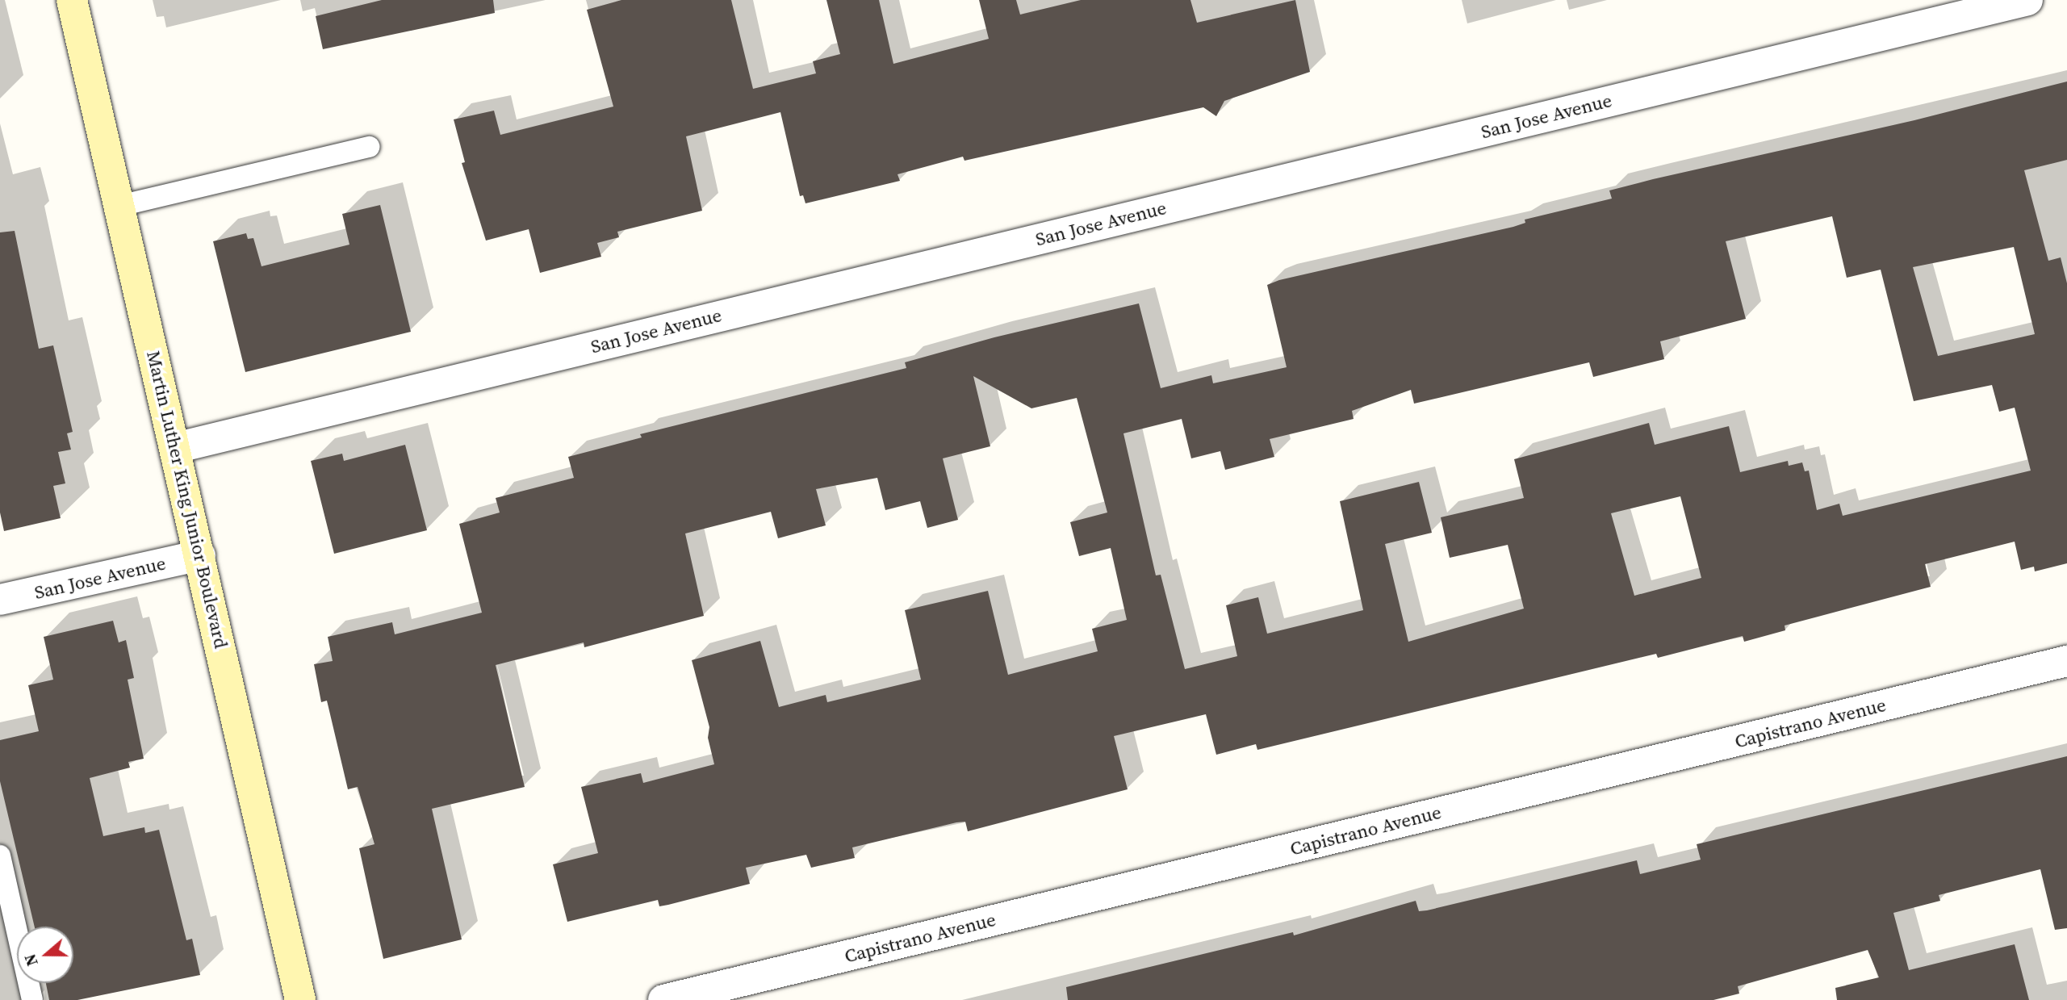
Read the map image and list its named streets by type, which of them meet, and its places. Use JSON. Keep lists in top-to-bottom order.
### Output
{
  "streets": {
    "main road": ["Martin Luther King Junior Boulevard"],
    "street": ["San Jose Avenue", "Capistrano Avenue"]
  },
  "crossings": [
    ["San Jose Avenue", "Martin Luther King Junior Boulevard"]
  ],
  "north": "left"
}
